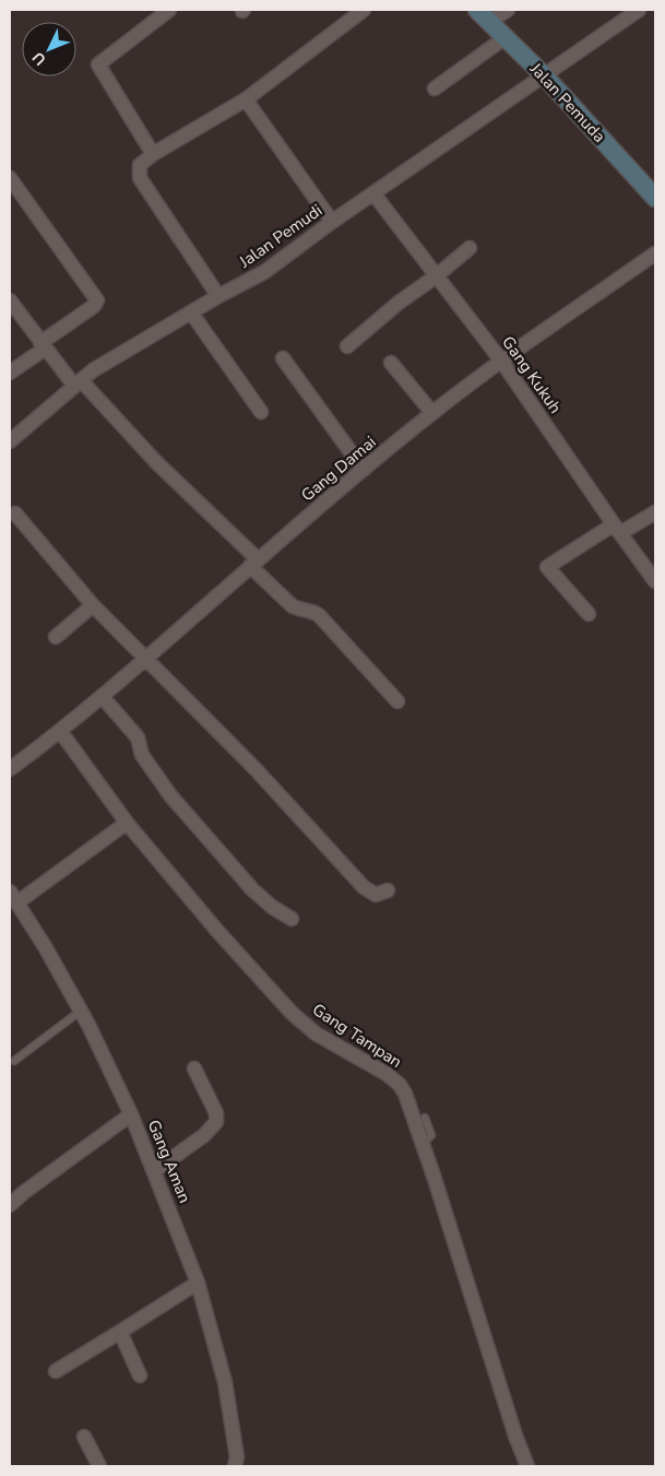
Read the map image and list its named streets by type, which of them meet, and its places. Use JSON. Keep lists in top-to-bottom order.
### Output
{
  "streets": {
    "main road": ["Jalan Pemuda"],
    "street": [
      "Jalan Pemudi",
      "Gang Kukuh",
      "Gang Damai",
      "Gang Tampan",
      "Gang Aman"
    ]
  },
  "crossings": [
    ["Jalan Pemuda", "Jalan Pemudi"],
    ["Jalan Pemudi", "Gang Kukuh"],
    ["Gang Kukuh", "Gang Damai"],
    ["Gang Damai", "Gang Tampan"]
  ],
  "north": "bottom left"
}
